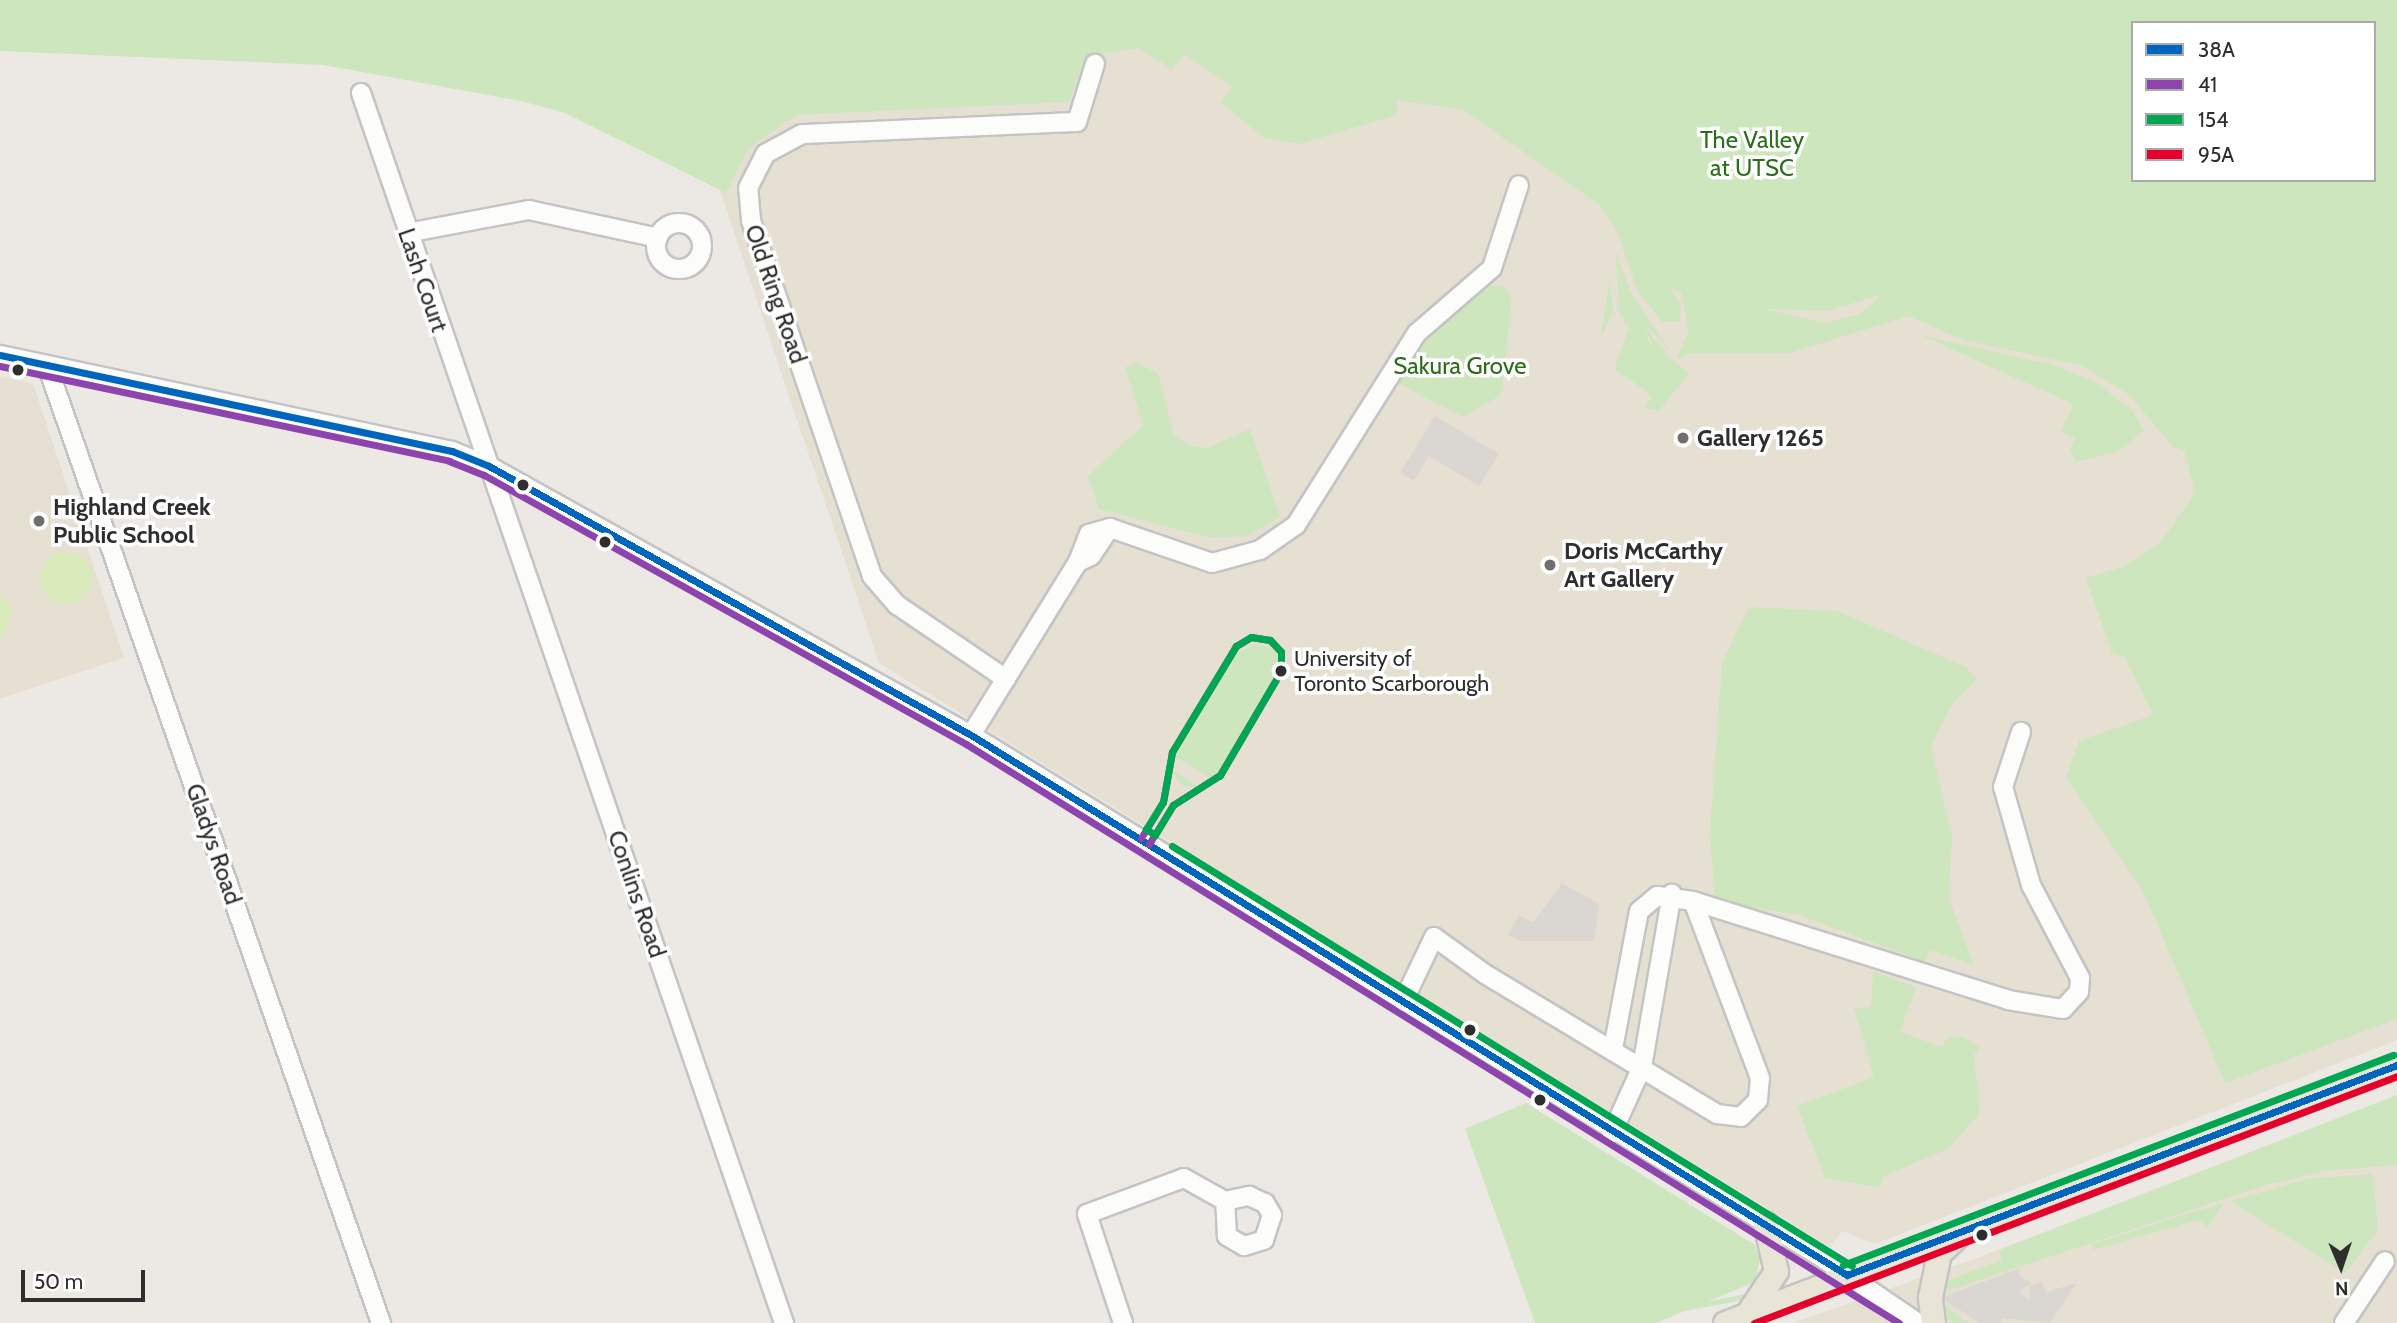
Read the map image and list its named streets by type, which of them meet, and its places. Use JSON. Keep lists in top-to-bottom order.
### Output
{
  "streets": {
    "street": [
      "Lash Court",
      "Old Ring Road",
      "Gladys Road",
      "Conlins Road"
    ]
  },
  "crossings": [
    ["Lash Court", "Conlins Road"]
  ],
  "parks": ["The Valley at UTSC", "Sakura Grove"],
  "places": [
    "Gallery 1265",
    "Highland Creek Public School",
    "Doris McCarthy Art Gallery",
    "University of Toronto Scarborough"
  ],
  "lines": [
    "transit line 38A",
    "transit line 41",
    "transit line 154",
    "transit line 95A"
  ],
  "legend": [
    "38A",
    "41",
    "154",
    "95A"
  ],
  "scale_bar": "50 m",
  "north": "bottom"
}
